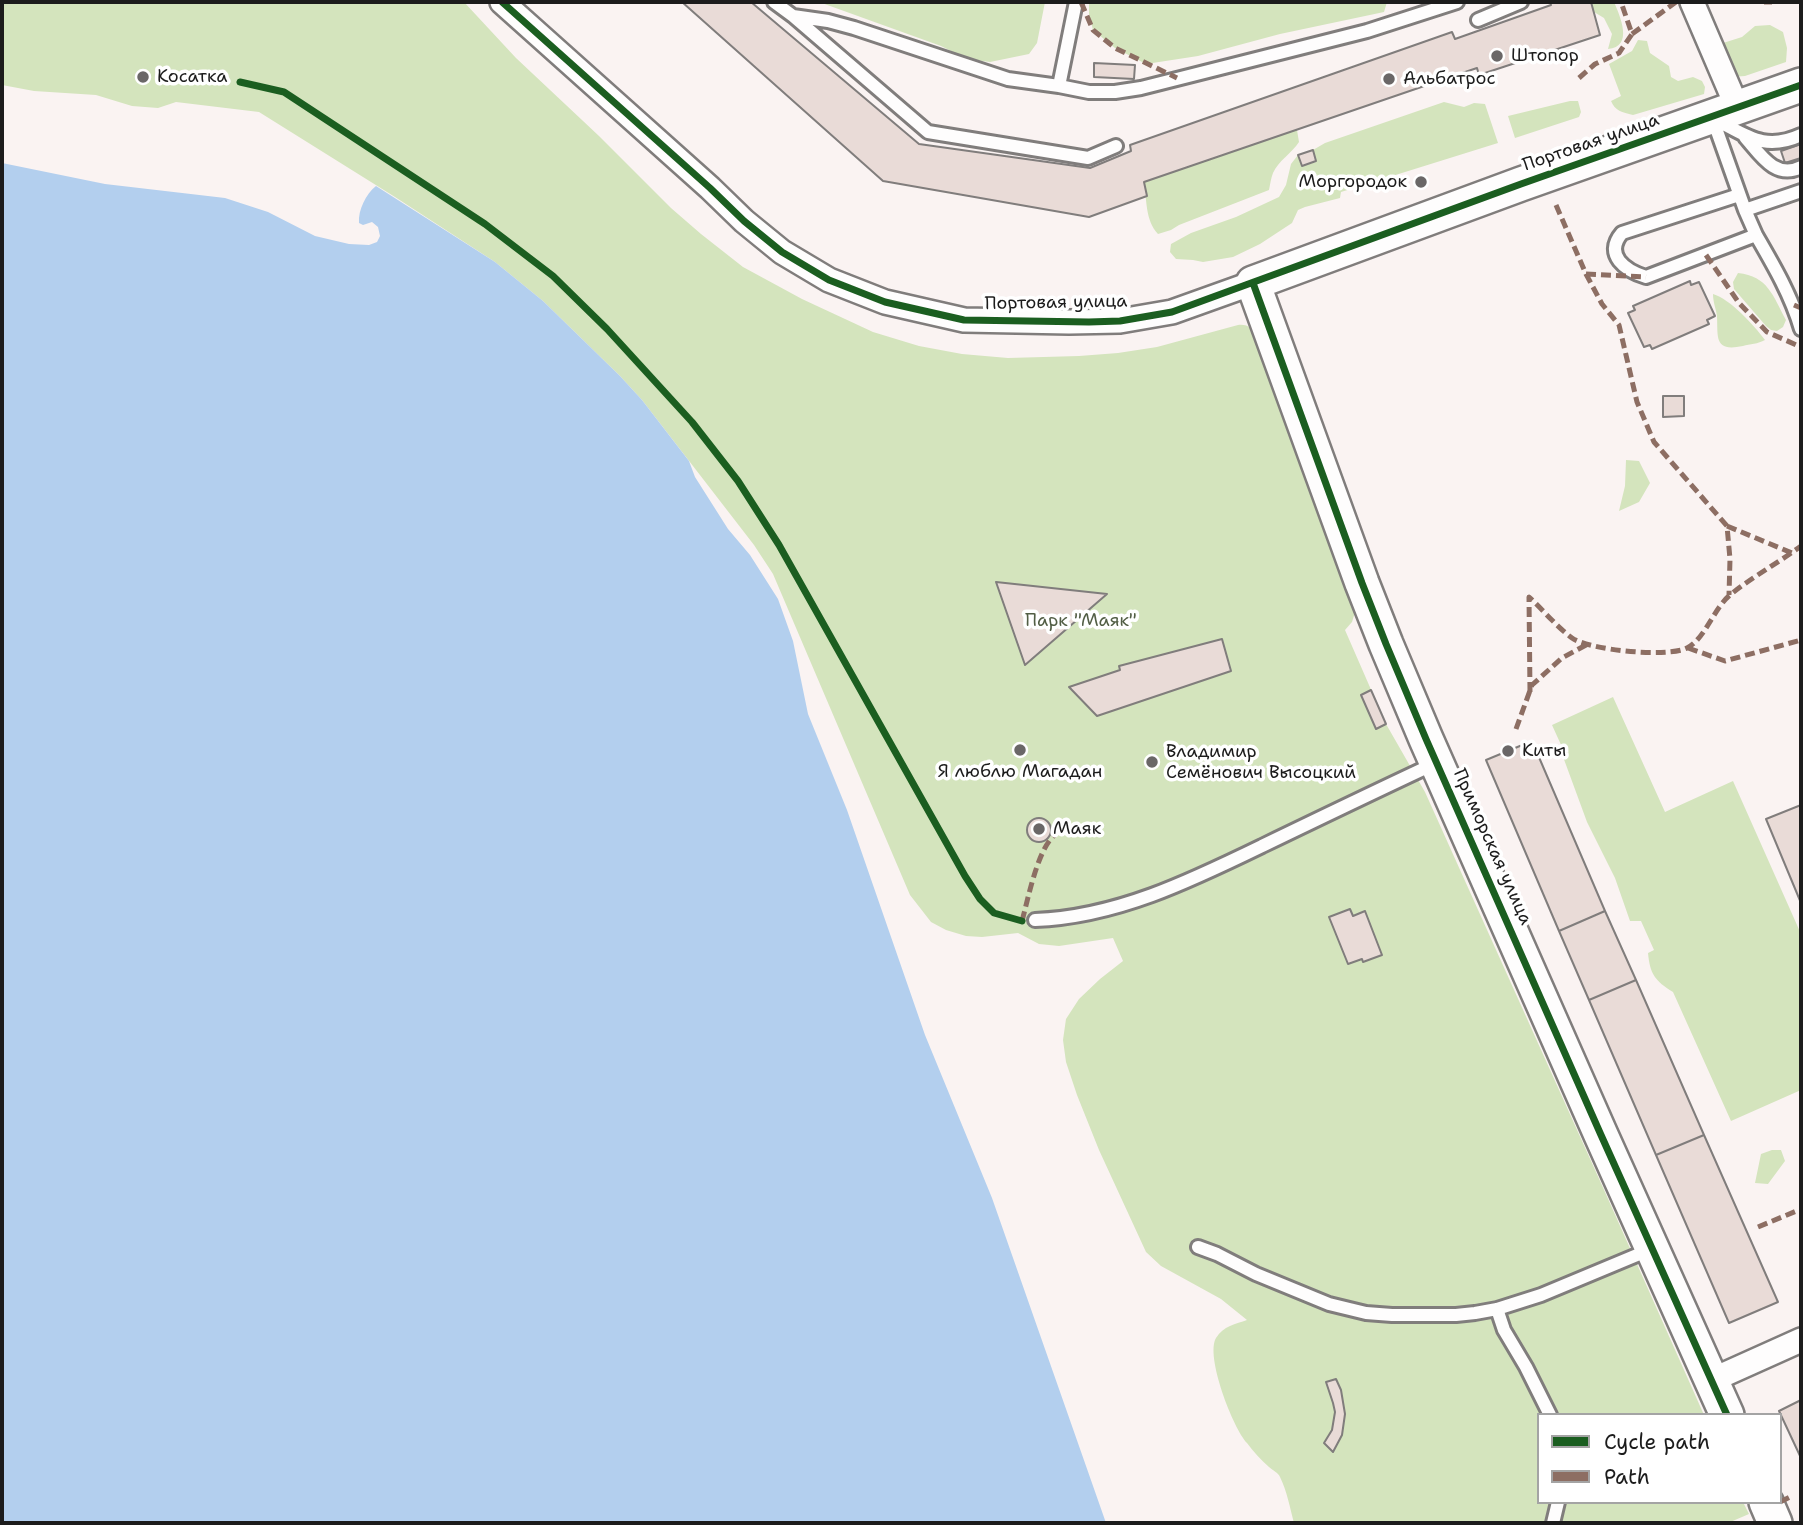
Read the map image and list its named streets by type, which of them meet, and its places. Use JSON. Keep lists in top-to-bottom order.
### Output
{
  "streets": {
    "street": ["Портовая улица", "Приморская улица"]
  },
  "crossings": [
    ["Портовая улица", "Приморская улица"]
  ],
  "parks": ["Парк \"Маяк\""],
  "places": [
    "Штопор",
    "Косатка",
    "Альбатрос",
    "Моргородок",
    "Я люблю Магадан",
    "Киты",
    "Владимир Семёнович Высоцкий",
    "Маяк"
  ],
  "legend": ["Cycle path", "Path"]
}
